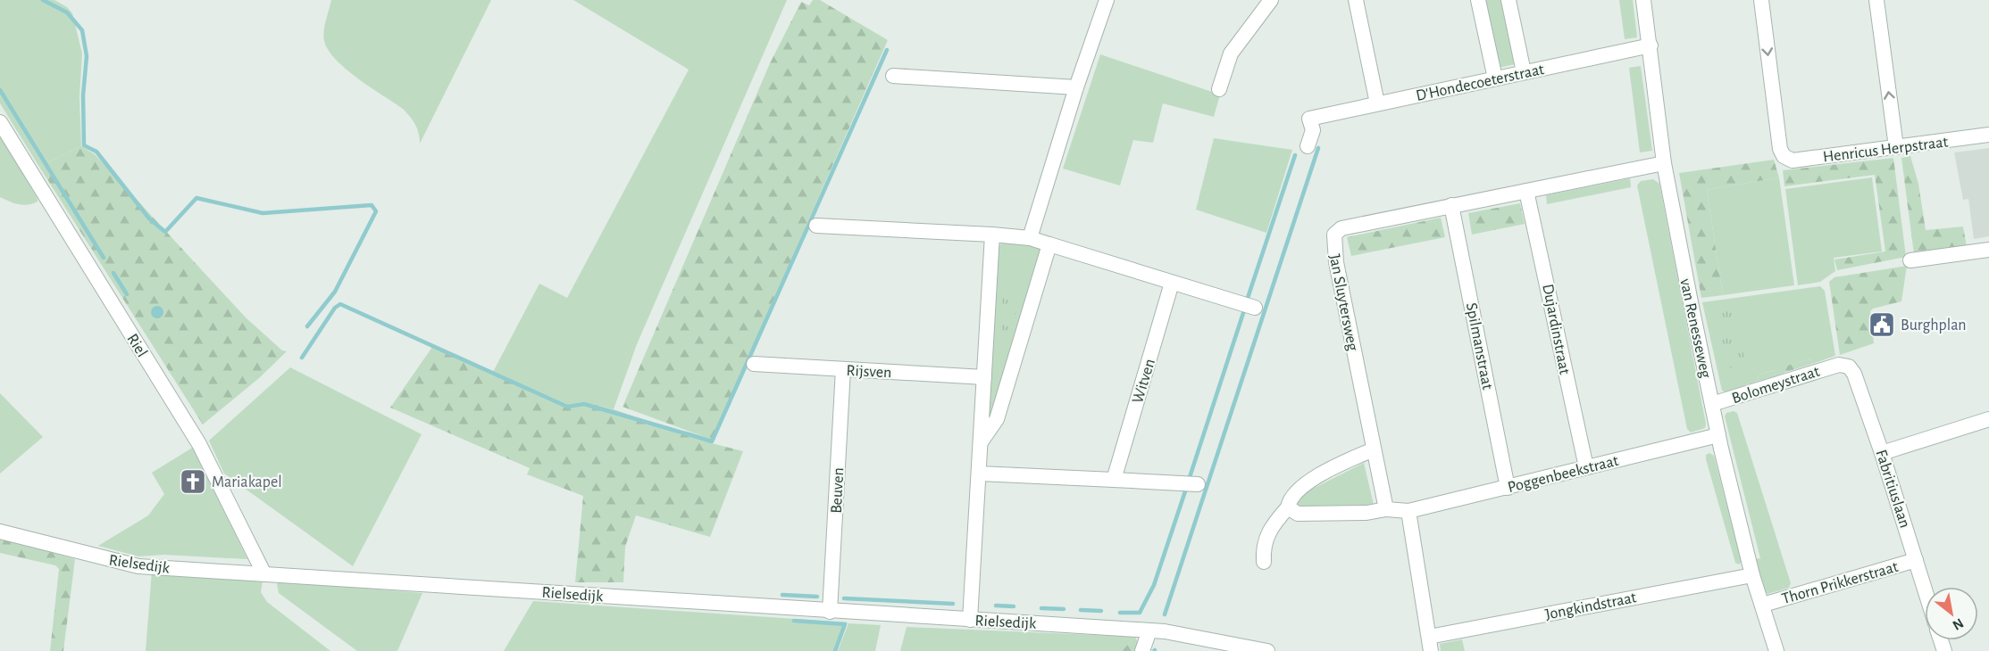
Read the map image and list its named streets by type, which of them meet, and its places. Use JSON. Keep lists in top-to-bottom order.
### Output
{
  "streets": {
    "street": [
      "D'Hondecoeterstraat",
      "Henricus Herpstraat",
      "Jan Sluytersweg",
      "van Renesseweg",
      "Dujardinstraat",
      "Riel",
      "Spilmanstraat",
      "Rijsven",
      "Witven",
      "Bolomeystraat",
      "Poggenbeekstraat",
      "Fabritiuslaan",
      "Beuven",
      "Rielsedijk",
      "Thorn Prikkerstraat",
      "Jongkindstraat"
    ]
  },
  "crossings": [
    ["D'Hondecoeterstraat", "van Renesseweg"],
    ["Jan Sluytersweg", "van Renesseweg"],
    ["Jan Sluytersweg", "Dujardinstraat"],
    ["Jan Sluytersweg", "Spilmanstraat"],
    ["van Renesseweg", "Bolomeystraat"],
    ["van Renesseweg", "Poggenbeekstraat"],
    ["van Renesseweg", "Thorn Prikkerstraat"],
    ["van Renesseweg", "Jongkindstraat"],
    ["Dujardinstraat", "Poggenbeekstraat"],
    ["Riel", "Rielsedijk"],
    ["Spilmanstraat", "Poggenbeekstraat"],
    ["Rijsven", "Beuven"],
    ["Bolomeystraat", "Fabritiuslaan"],
    ["Fabritiuslaan", "Thorn Prikkerstraat"],
    ["Beuven", "Rielsedijk"]
  ],
  "places": {
    "public building": ["Burghplan"],
    "church": ["Mariakapel"]
  },
  "north": "bottom right"
}
